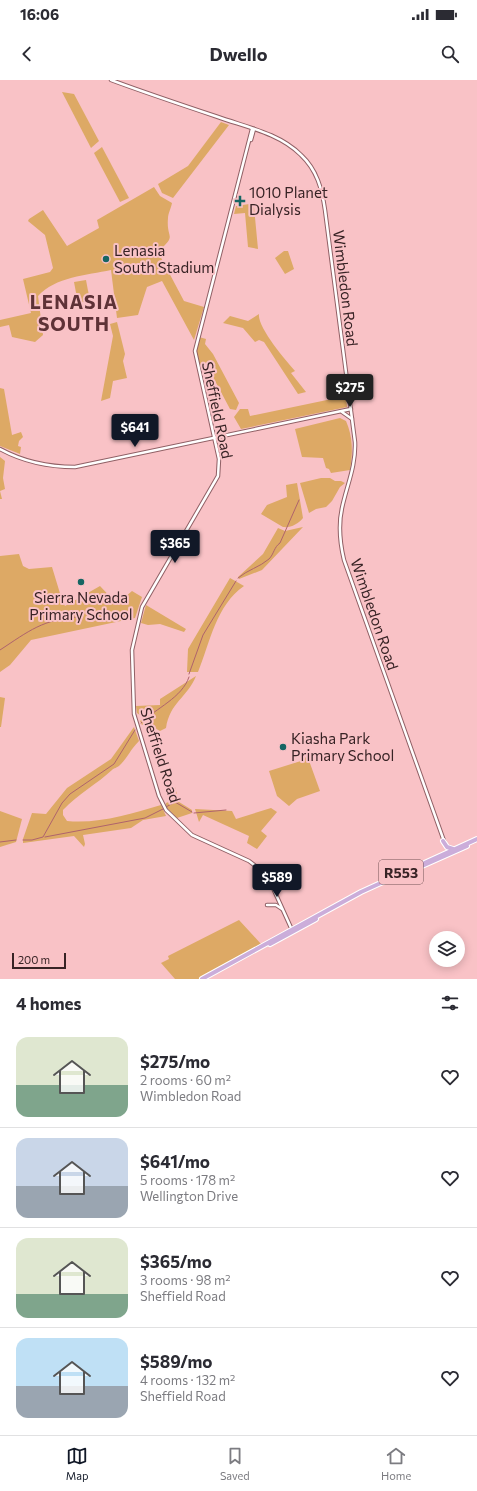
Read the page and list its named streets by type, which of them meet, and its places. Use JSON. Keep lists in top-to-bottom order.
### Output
{
  "streets": {
    "main road": ["R553"],
    "street": ["Wimbledon Road", "Sheffield Road"]
  },
  "crossings": [
    ["Wimbledon Road", "Sheffield Road"],
    ["Wimbledon Road", "R553"],
    ["Sheffield Road", "R553"]
  ],
  "districts": ["LENASIA SOUTH"],
  "places": {
    "health": ["1010 Planet Dialysis"],
    "other": ["Lenasia South Stadium", "Sierra Nevada Primary School", "Kiasha Park Primary School"]
  },
  "scale_bar": "200 m",
  "page": {
    "status": "16:06",
    "header": "Dwello",
    "price": [
      "$275",
      "$641",
      "$365",
      "$589"
    ],
    "scale": "200 m",
    "heading": "4 homes",
    "list": [
      {
        "name": "$275/mo",
        "note": "2 rooms · 60 m² · Wimbledon Road"
      },
      {
        "name": "$641/mo",
        "note": "5 rooms · 178 m² · Wellington Drive"
      },
      {
        "name": "$365/mo",
        "note": "3 rooms · 98 m² · Sheffield Road"
      },
      {
        "name": "$589/mo",
        "note": "4 rooms · 132 m² · Sheffield Road"
      }
    ],
    "tabs": ["Map", "Saved", "Home"]
  }
}
